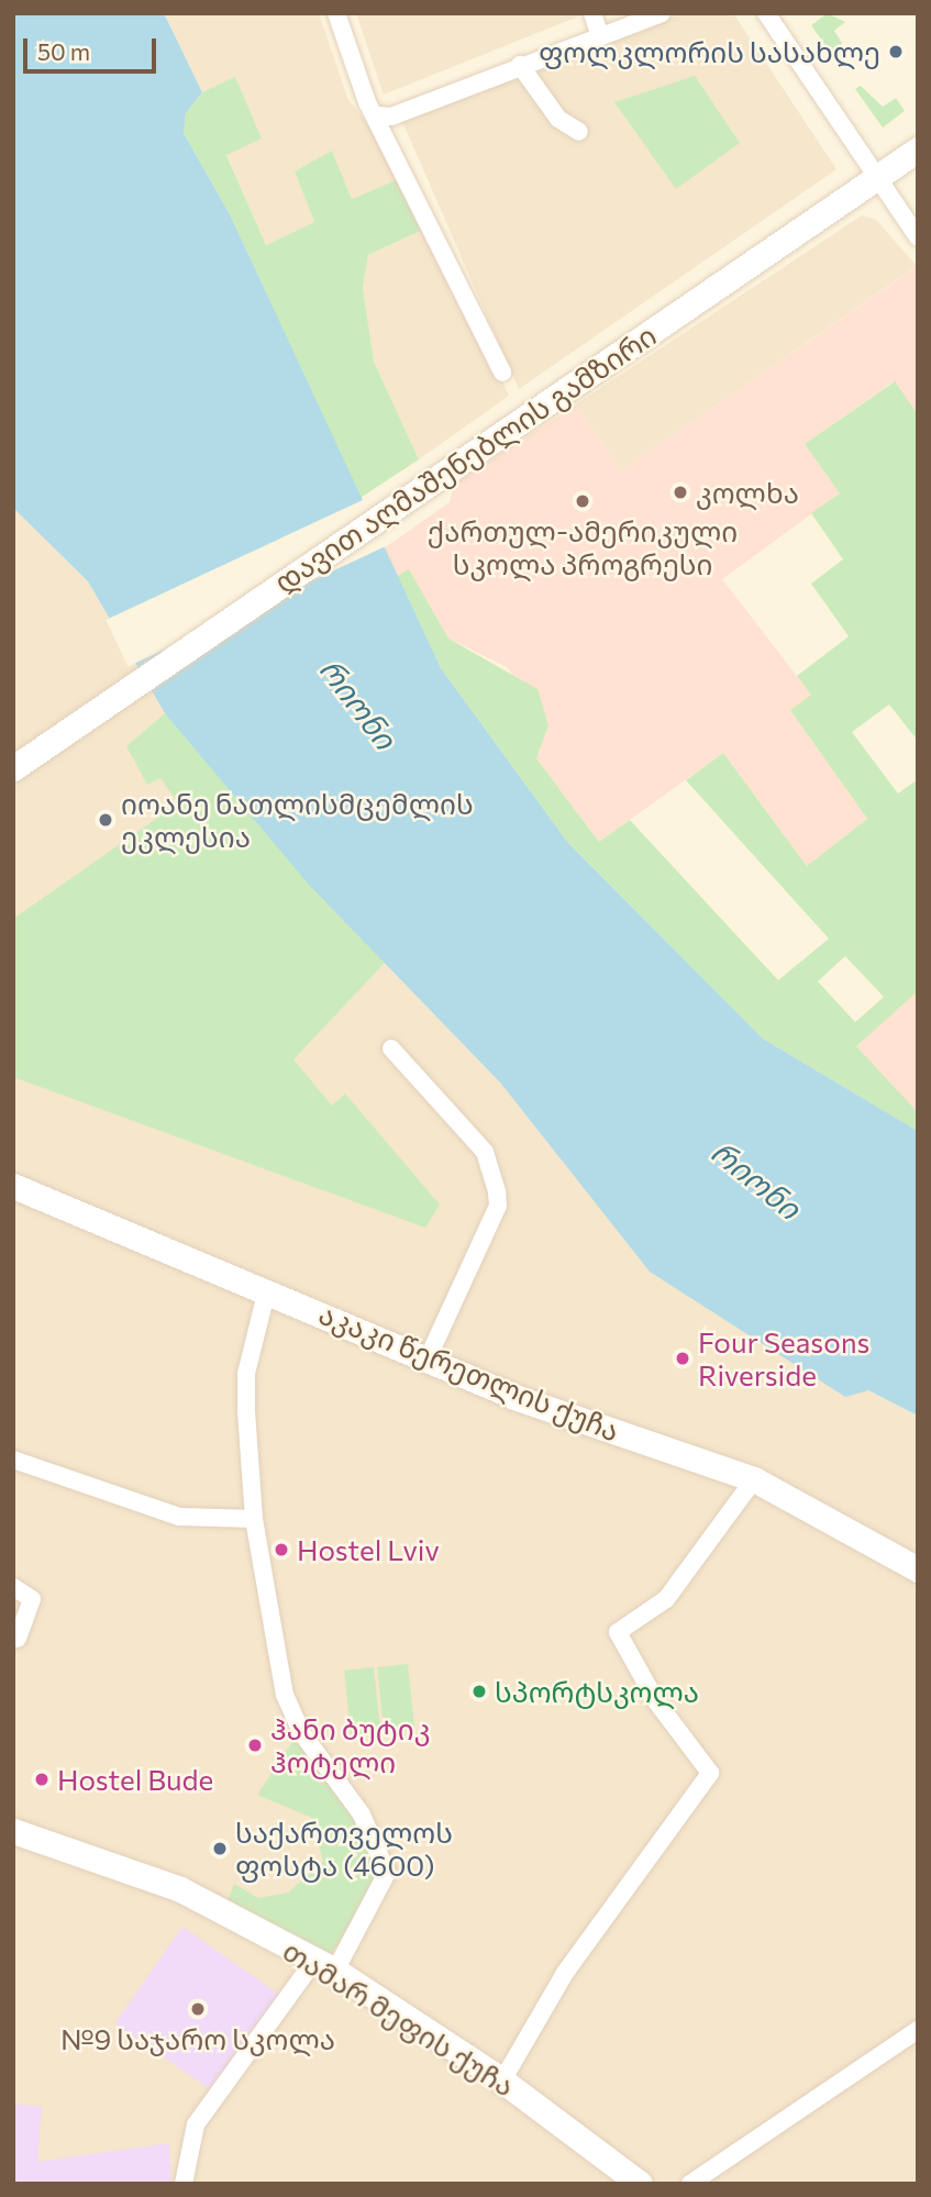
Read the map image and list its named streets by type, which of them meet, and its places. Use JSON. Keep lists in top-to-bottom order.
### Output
{
  "streets": {
    "main road": ["დავით აღმაშენებლის გამზირი", "აკაკი წერეთლის ქუჩა", "თამარ მეფის ქუჩა"]
  },
  "water": ["რიონი"],
  "places": [
    "ფოლკლორის სასახლე",
    "კოლხა",
    "ქართულ-ამერიკული სკოლა პროგრესი",
    "იოანე ნათლისმცემლის ეკლესია",
    "Four Seasons Riverside",
    "Hostel Lviv",
    "სპორტსკოლა",
    "ჰანი ბუტიკ ჰოტელი",
    "Hostel Bude",
    "საქართველოს ფოსტა (4600)",
    "№9 საჯარო სკოლა"
  ],
  "scale_bar": "50 m"
}
